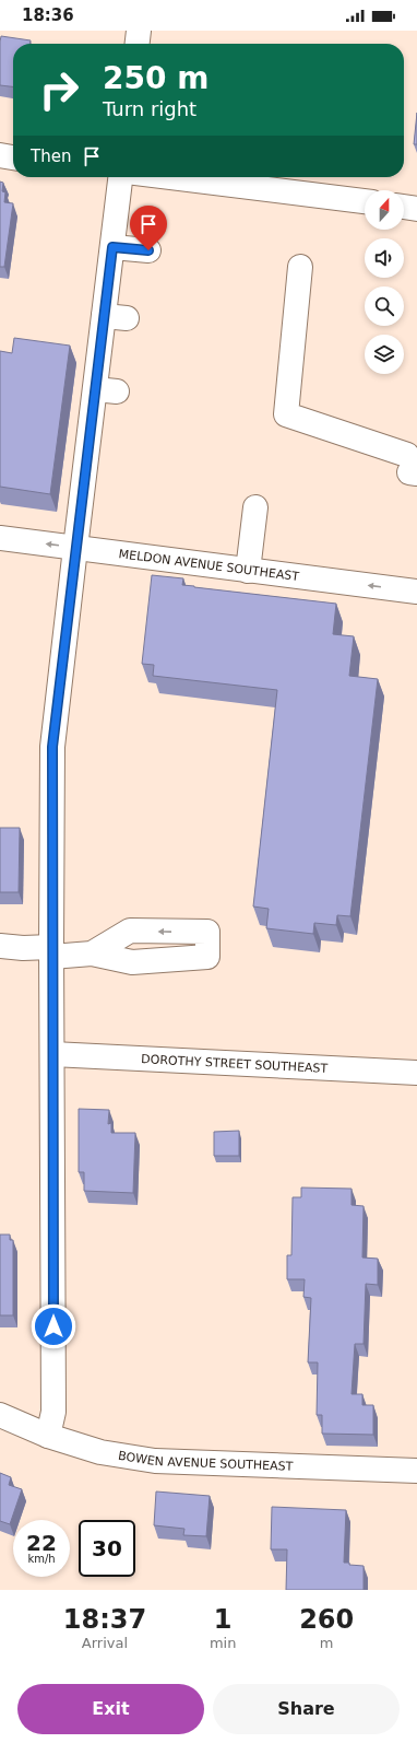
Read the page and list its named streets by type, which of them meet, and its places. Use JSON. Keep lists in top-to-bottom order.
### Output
{
  "streets": {
    "street": ["MELDON AVENUE SOUTHEAST", "DOROTHY STREET SOUTHEAST", "BOWEN AVENUE SOUTHEAST"]
  },
  "one_way": ["MELDON AVENUE SOUTHEAST"],
  "north": "top",
  "page": {
    "status": "18:36",
    "turn": ["250 m", "Turn right"],
    "then": "Then",
    "speed": "22 km/h",
    "limit": "30",
    "eta": [
      "18:37",
      "Arrival",
      "1",
      "min",
      "260",
      "m"
    ],
    "buttons": ["Exit", "Share"]
  }
}
